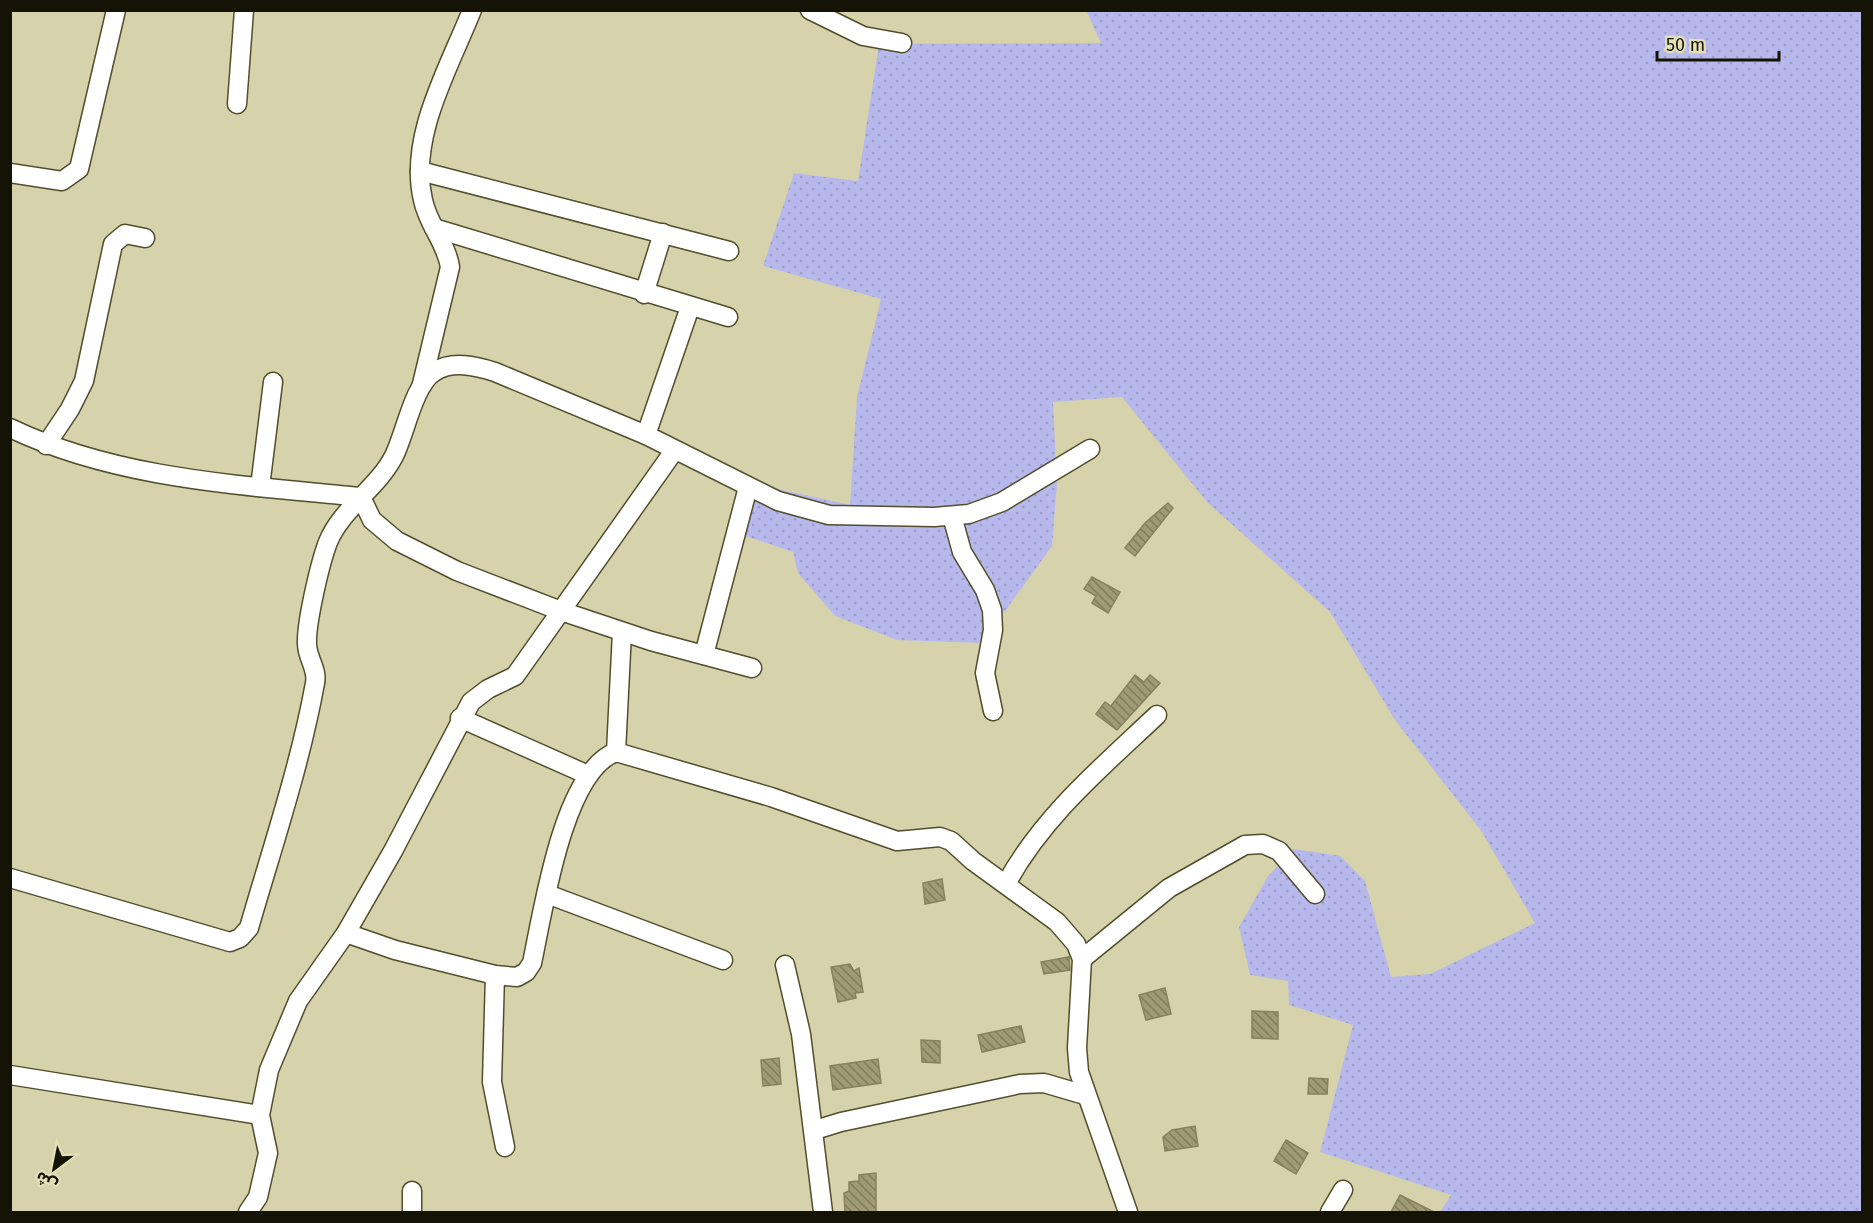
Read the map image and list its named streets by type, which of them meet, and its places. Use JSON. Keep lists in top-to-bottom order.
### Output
{
  "scale_bar": "50 m",
  "north": "bottom left"
}
